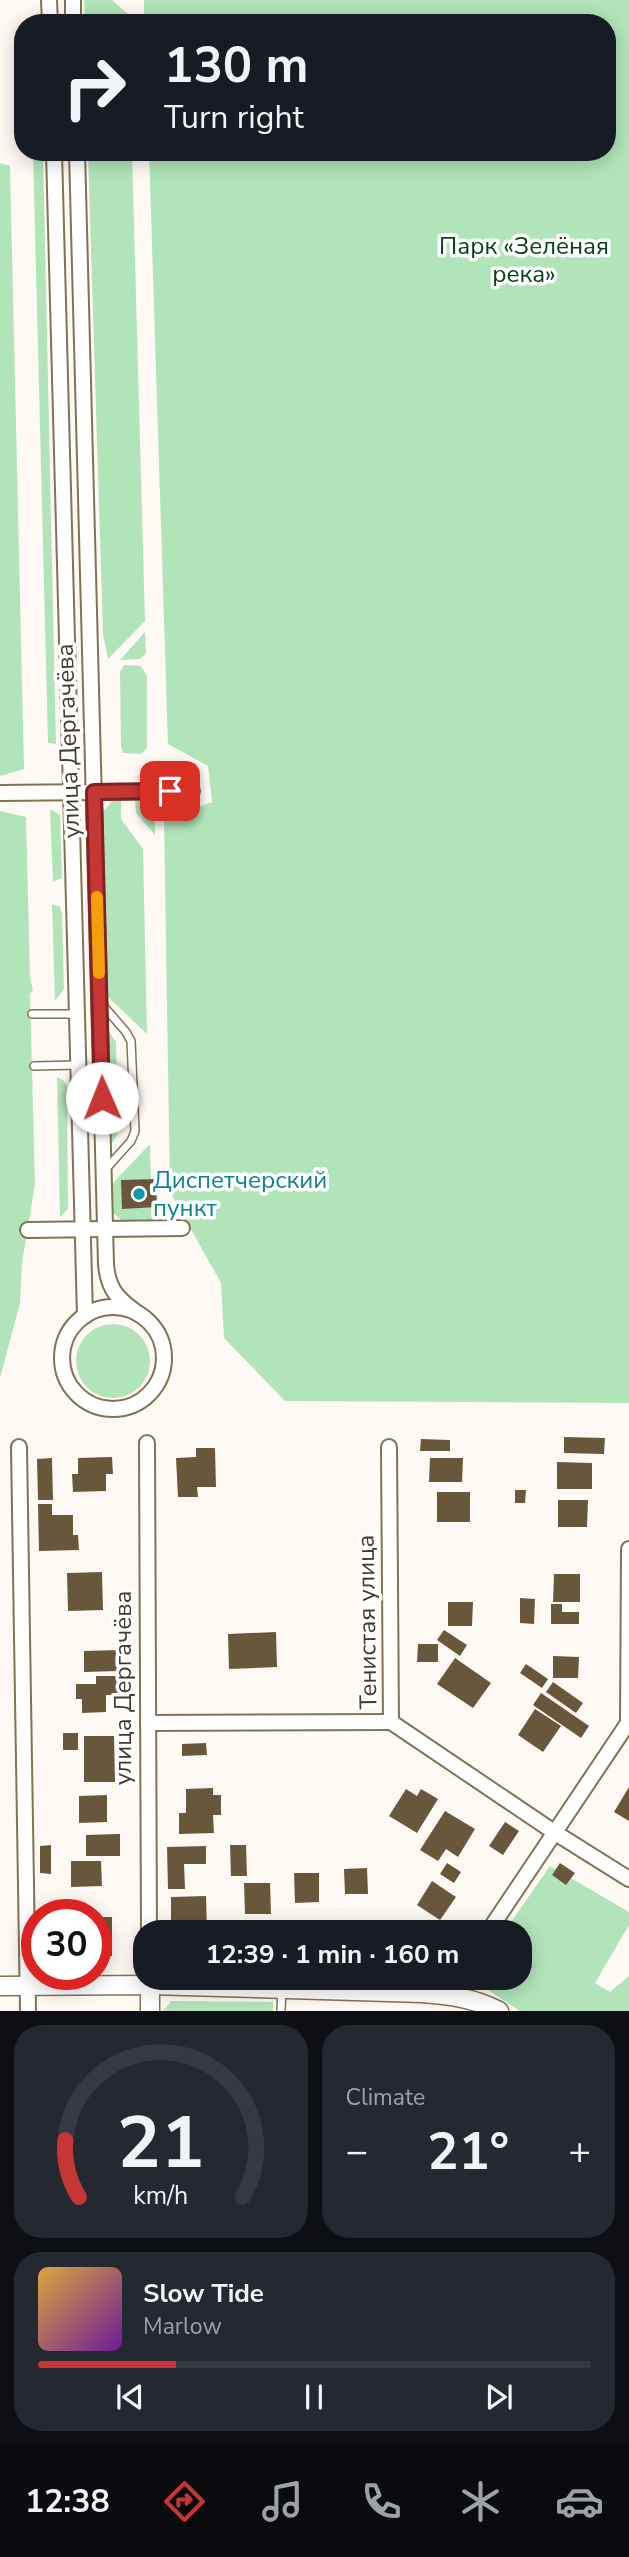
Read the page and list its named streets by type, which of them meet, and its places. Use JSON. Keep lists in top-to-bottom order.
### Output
{
  "streets": {
    "street": ["улица Дергачёва", "Тенистая улица"]
  },
  "parks": ["Парк «Зелёная река»"],
  "places": ["Диспетчерский пункт"],
  "page": {
    "turn": ["130 m", "Turn right"],
    "limit": "30",
    "trip": "12:39 · 1 min · 160 m",
    "tile": "Climate",
    "heat": ["−", "21°", "+"],
    "song": ["Slow Tide", "Marlow"],
    "tabs": "12:38",
    "gauge": ["21", "km/h"]
  }
}
